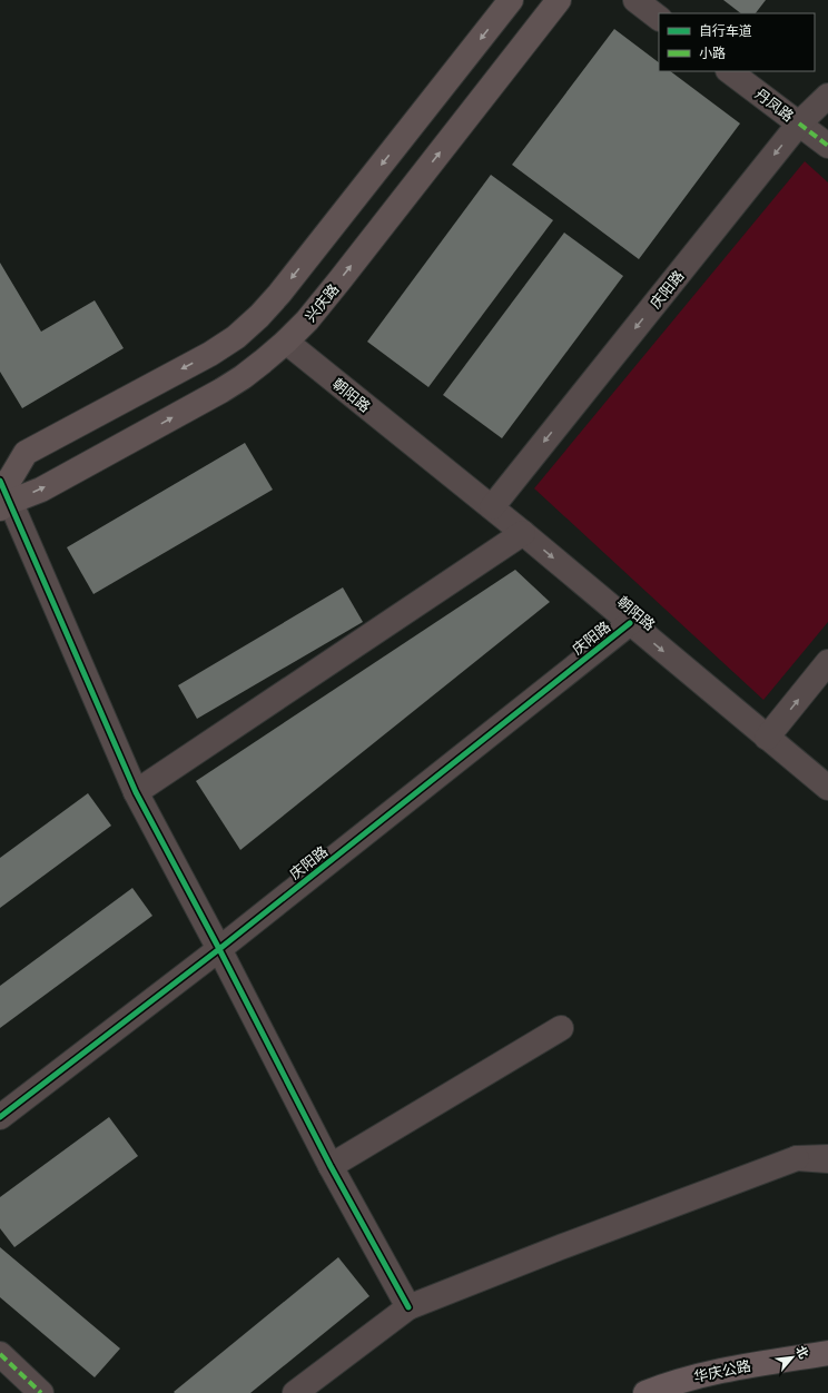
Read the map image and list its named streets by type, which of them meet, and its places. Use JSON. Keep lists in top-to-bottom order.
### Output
{
  "streets": {
    "highway": ["华庆公路"],
    "main road": ["兴庆路"],
    "street": ["丹凤路", "庆阳路", "朝阳路"]
  },
  "crossings": [
    ["丹凤路", "庆阳路"],
    ["庆阳路", "朝阳路"],
    ["兴庆路", "朝阳路"]
  ],
  "one_way": ["庆阳路", "朝阳路"],
  "legend": ["自行车道", "小路"],
  "north": "top right"
}
